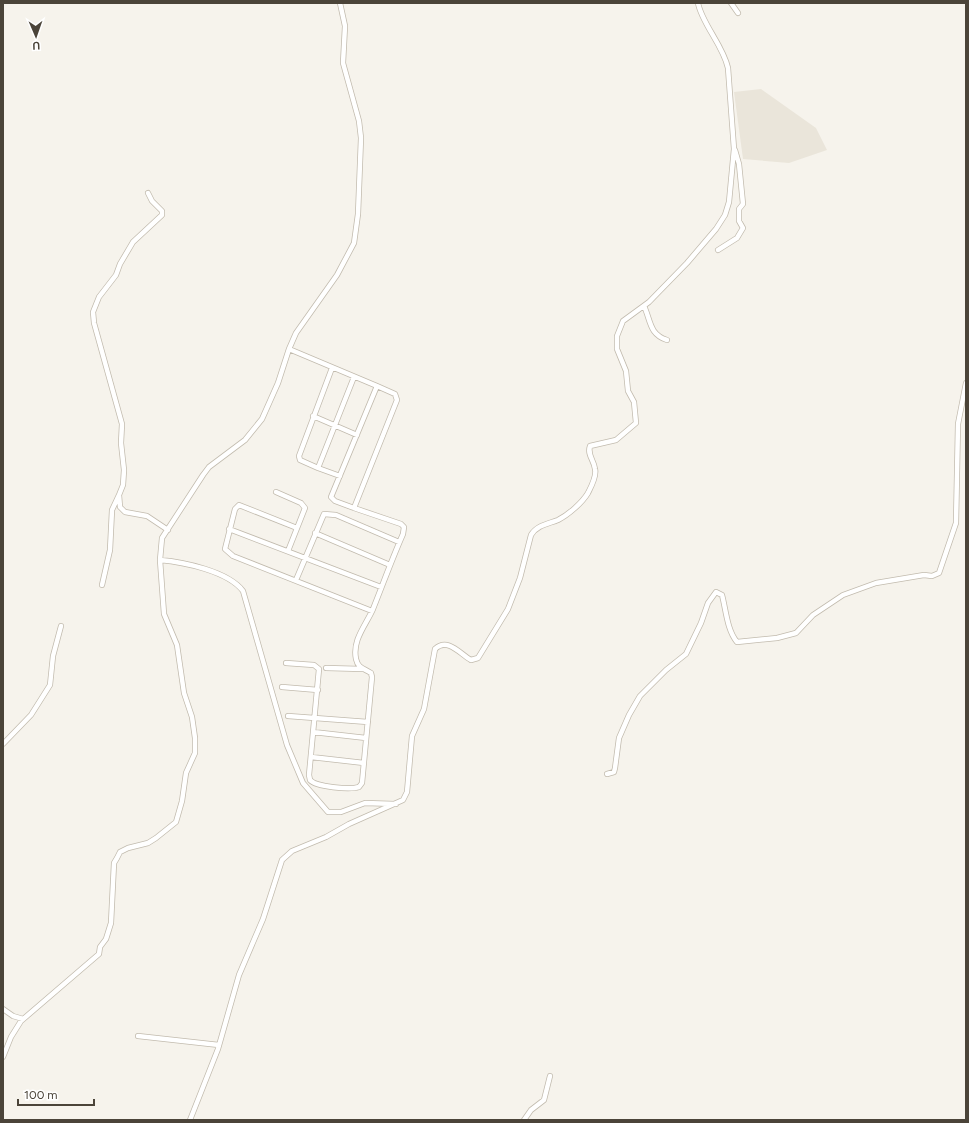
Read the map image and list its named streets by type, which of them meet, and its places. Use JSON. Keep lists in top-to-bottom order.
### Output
{
  "scale_bar": "100 m",
  "north": "bottom"
}
